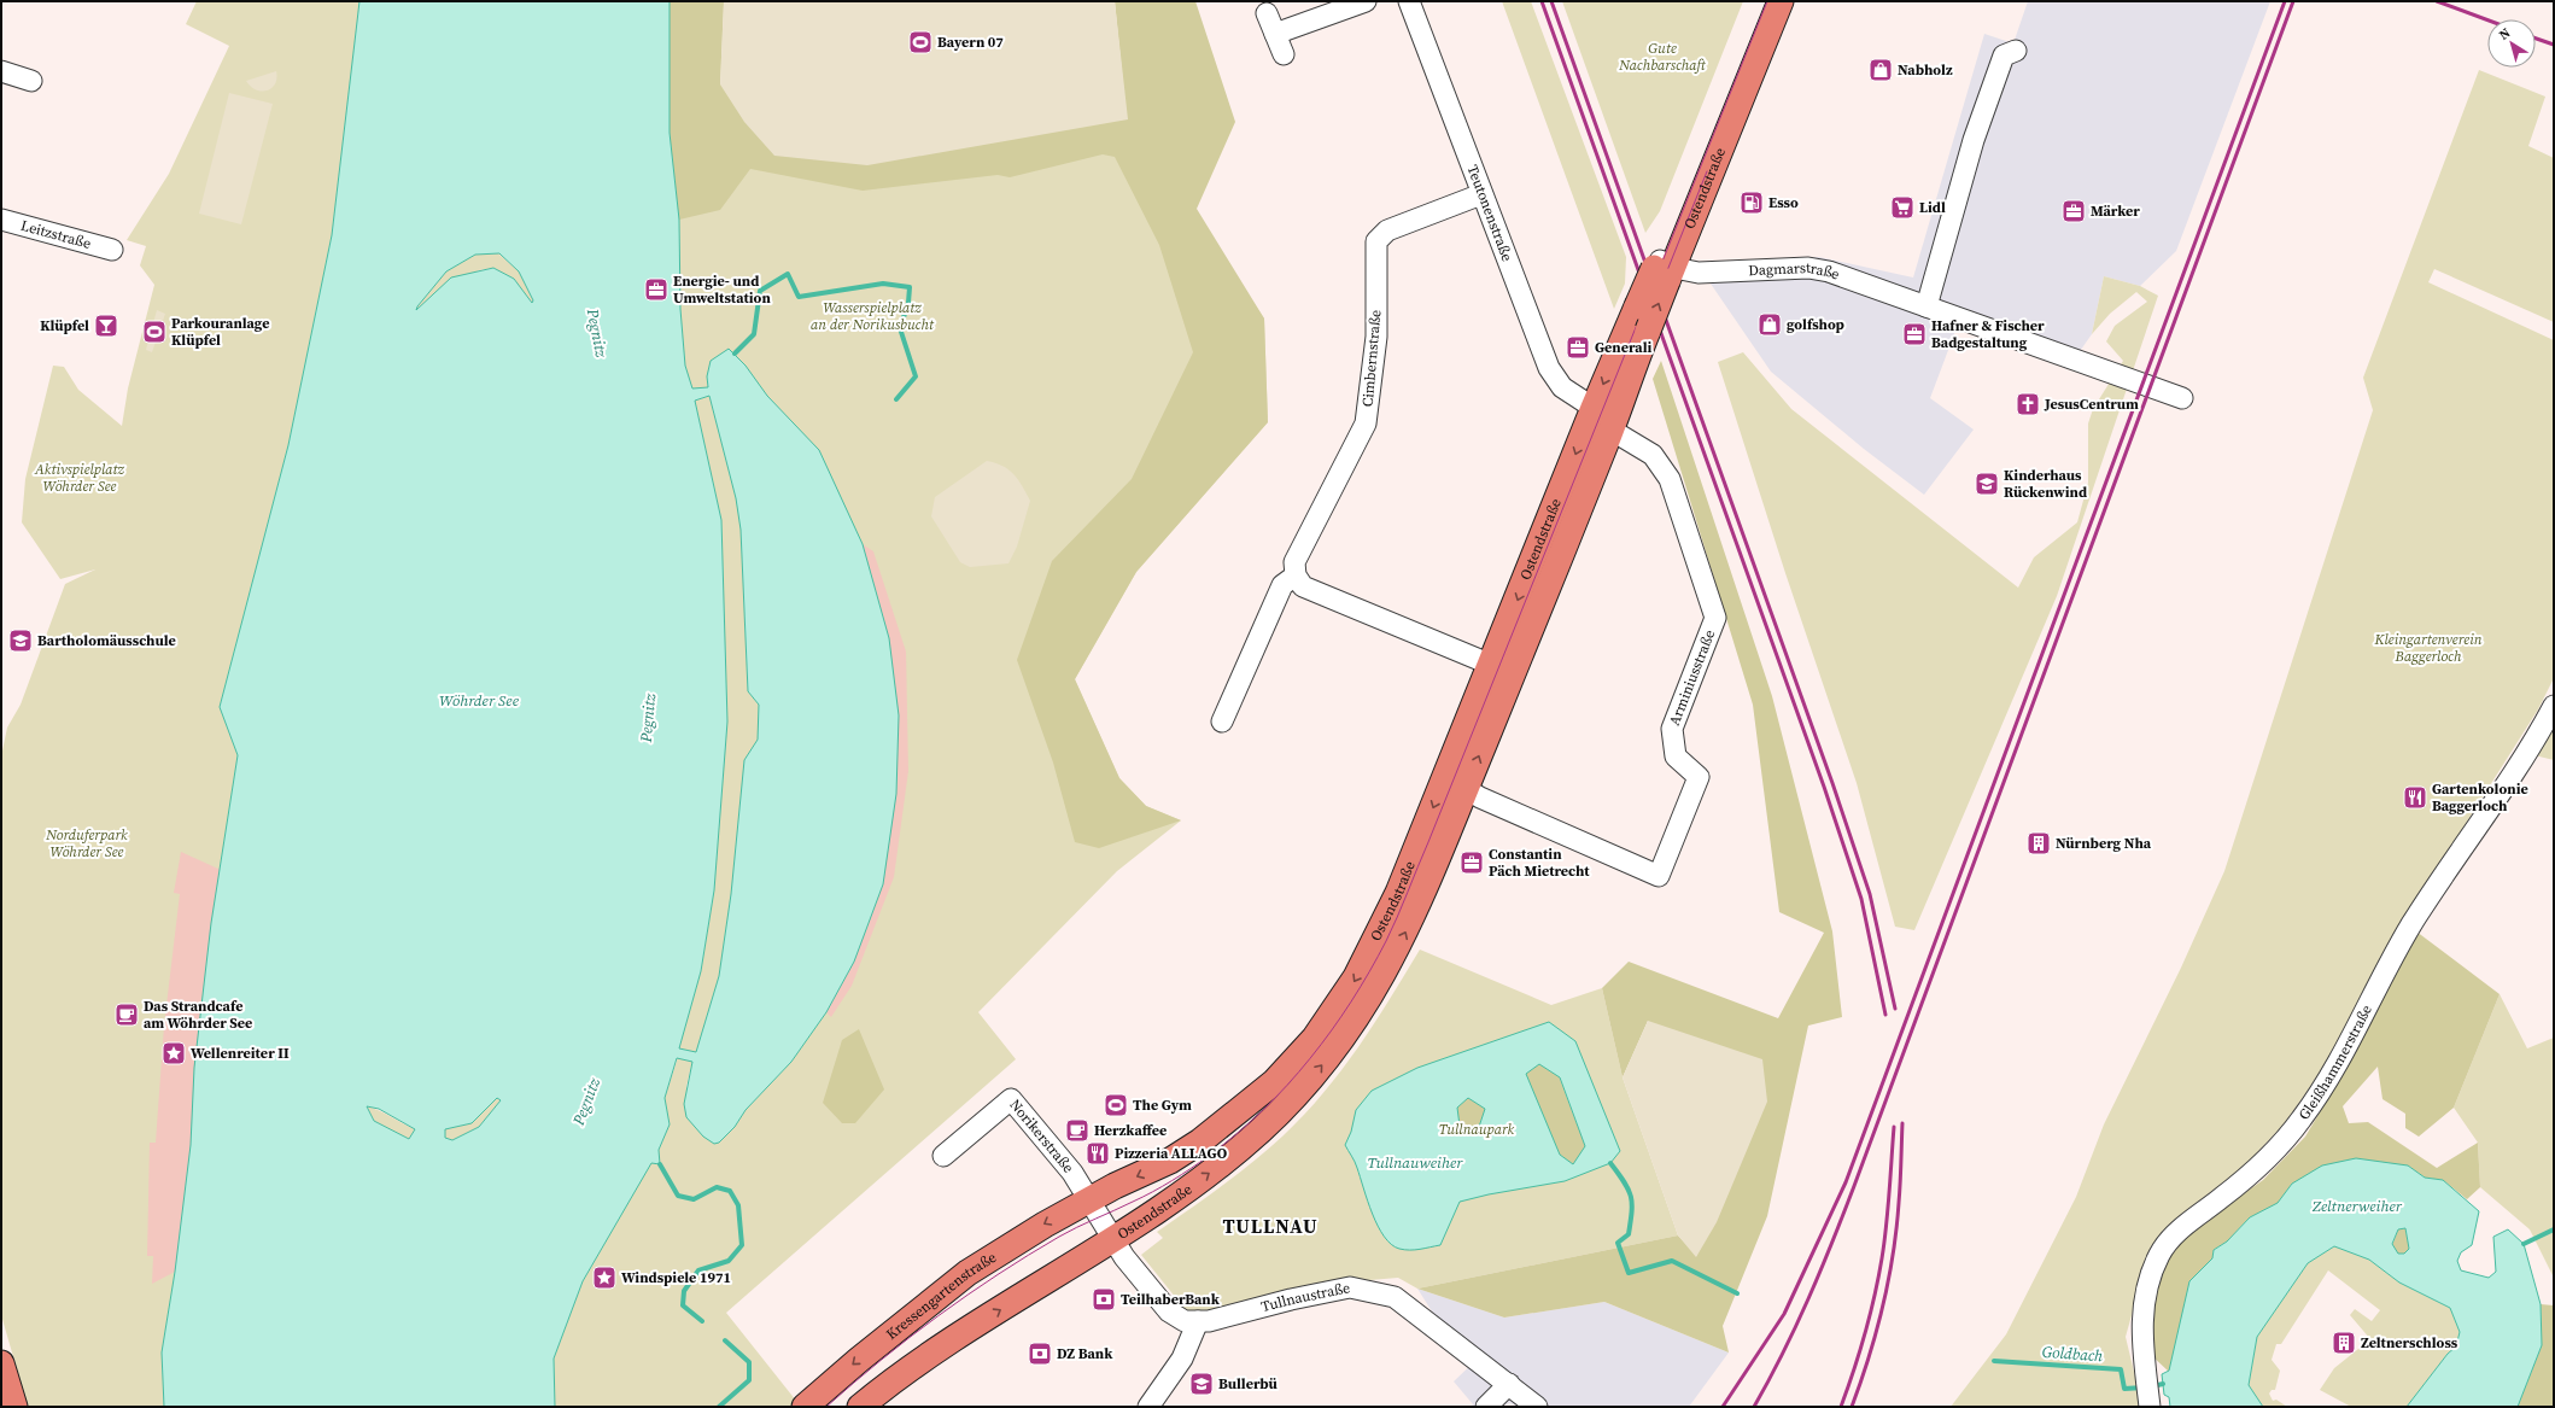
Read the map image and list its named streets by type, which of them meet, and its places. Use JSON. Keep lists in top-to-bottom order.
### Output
{
  "streets": {
    "main road": ["Ostendstraße", "Kressengartenstraße"],
    "street": [
      "Teutonenstraße",
      "Leitzstraße",
      "Dagmarstraße",
      "Cimbernstraße",
      "Arminiusstraße",
      "Gleißhammerstraße",
      "Norikerstraße",
      "Tullnaustraße"
    ]
  },
  "crossings": [
    ["Ostendstraße", "Teutonenstraße"],
    ["Ostendstraße", "Dagmarstraße"],
    ["Ostendstraße", "Arminiusstraße"],
    ["Ostendstraße", "Norikerstraße"],
    ["Ostendstraße", "Kressengartenstraße"],
    ["Ostendstraße", "Tullnaustraße"],
    ["Teutonenstraße", "Cimbernstraße"],
    ["Norikerstraße", "Kressengartenstraße"]
  ],
  "districts": ["TULLNAU"],
  "water": [
    "Pegnitz",
    "Wöhrder See",
    "Tullnauweiher",
    "Zeltnerweiher",
    "Goldbach"
  ],
  "parks": [
    "Gute Nachbarschaft",
    "Wasserspielplatz an der Norikusbucht",
    "Aktivspielplatz Wöhrder See",
    "Kleingartenverein Baggerloch",
    "Norduferpark Wöhrder See",
    "Tullnaupark"
  ],
  "places": {
    "sports": ["Bayern 07", "Parkouranlage Klüpfel", "The Gym"],
    "shop": ["Nabholz", "golfshop"],
    "fuel station": ["Esso"],
    "supermarket": ["Lidl"],
    "office": [
      "Märker",
      "Energie- und Umweltstation",
      "Hafner & Fischer Badgestaltung",
      "Generali",
      "Constantin Päch Mietrecht"
    ],
    "bar": ["Klüpfel"],
    "church": ["JesusCentrum"],
    "school or university": ["Kinderhaus Rückenwind", "Bartholomäusschule", "Bullerbü"],
    "restaurant": ["Gartenkolonie Baggerloch", "Pizzeria ALLAGO"],
    "building": ["Nürnberg Nha", "Zeltnerschloss"],
    "cafe": ["Das Strandcafe am Wöhrder See", "Herzkaffee"],
    "place": ["Wellenreiter II", "Windspiele 1971"],
    "bank": ["TeilhaberBank", "DZ Bank"]
  },
  "north": "top left"
}
